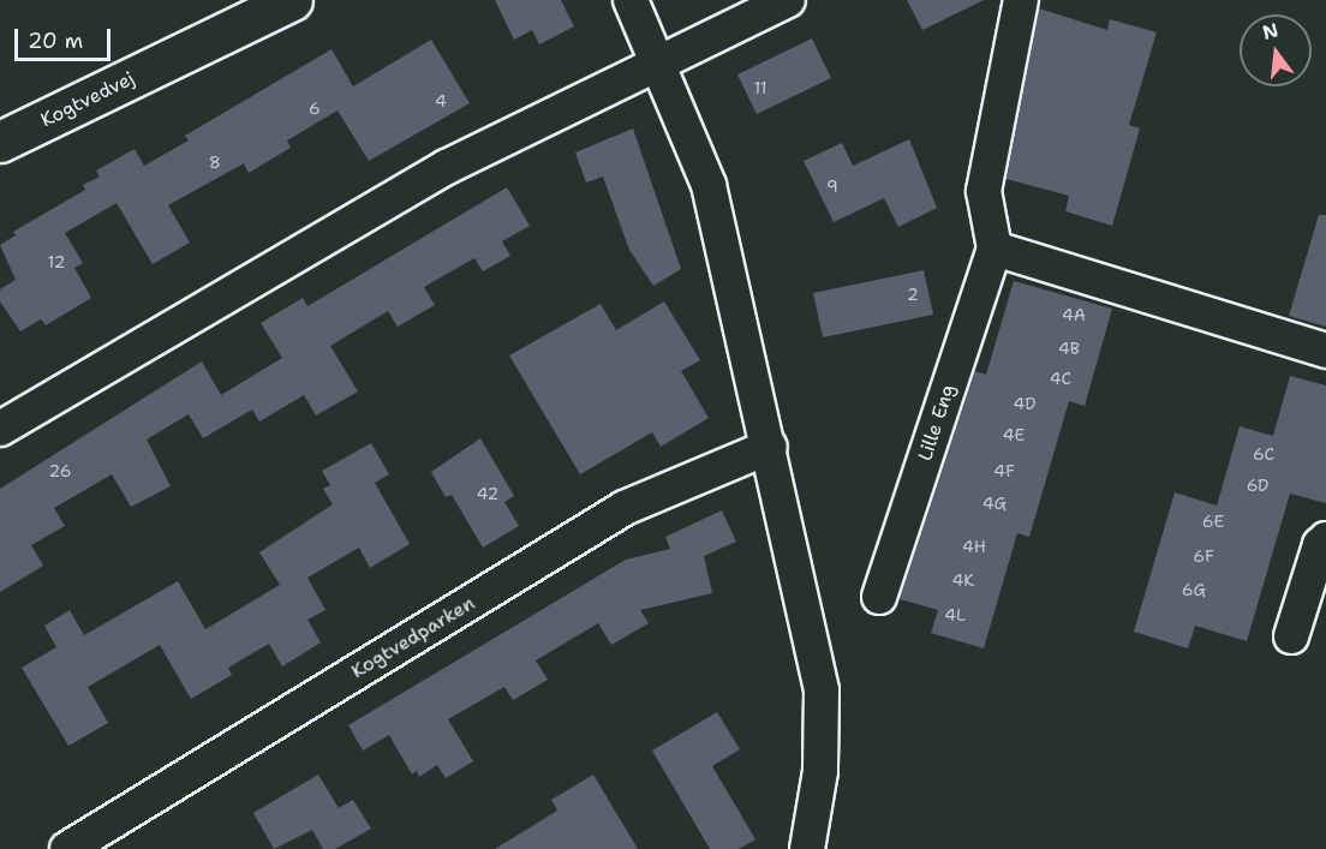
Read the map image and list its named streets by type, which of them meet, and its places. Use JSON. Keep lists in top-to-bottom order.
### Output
{
  "streets": {
    "street": ["Kogtvedvej", "Lille Eng", "Kogtvedparken"]
  },
  "house_numbers": [
    "11",
    "4",
    "6",
    "8",
    "9",
    "12",
    "2",
    "4A",
    "4B",
    "4C",
    "4D",
    "4E",
    "6C",
    "26",
    "4F",
    "6D",
    "42",
    "4G",
    "6E",
    "4H",
    "6F",
    "4K",
    "6G",
    "4L"
  ],
  "scale_bar": "20 m",
  "north": "top"
}
